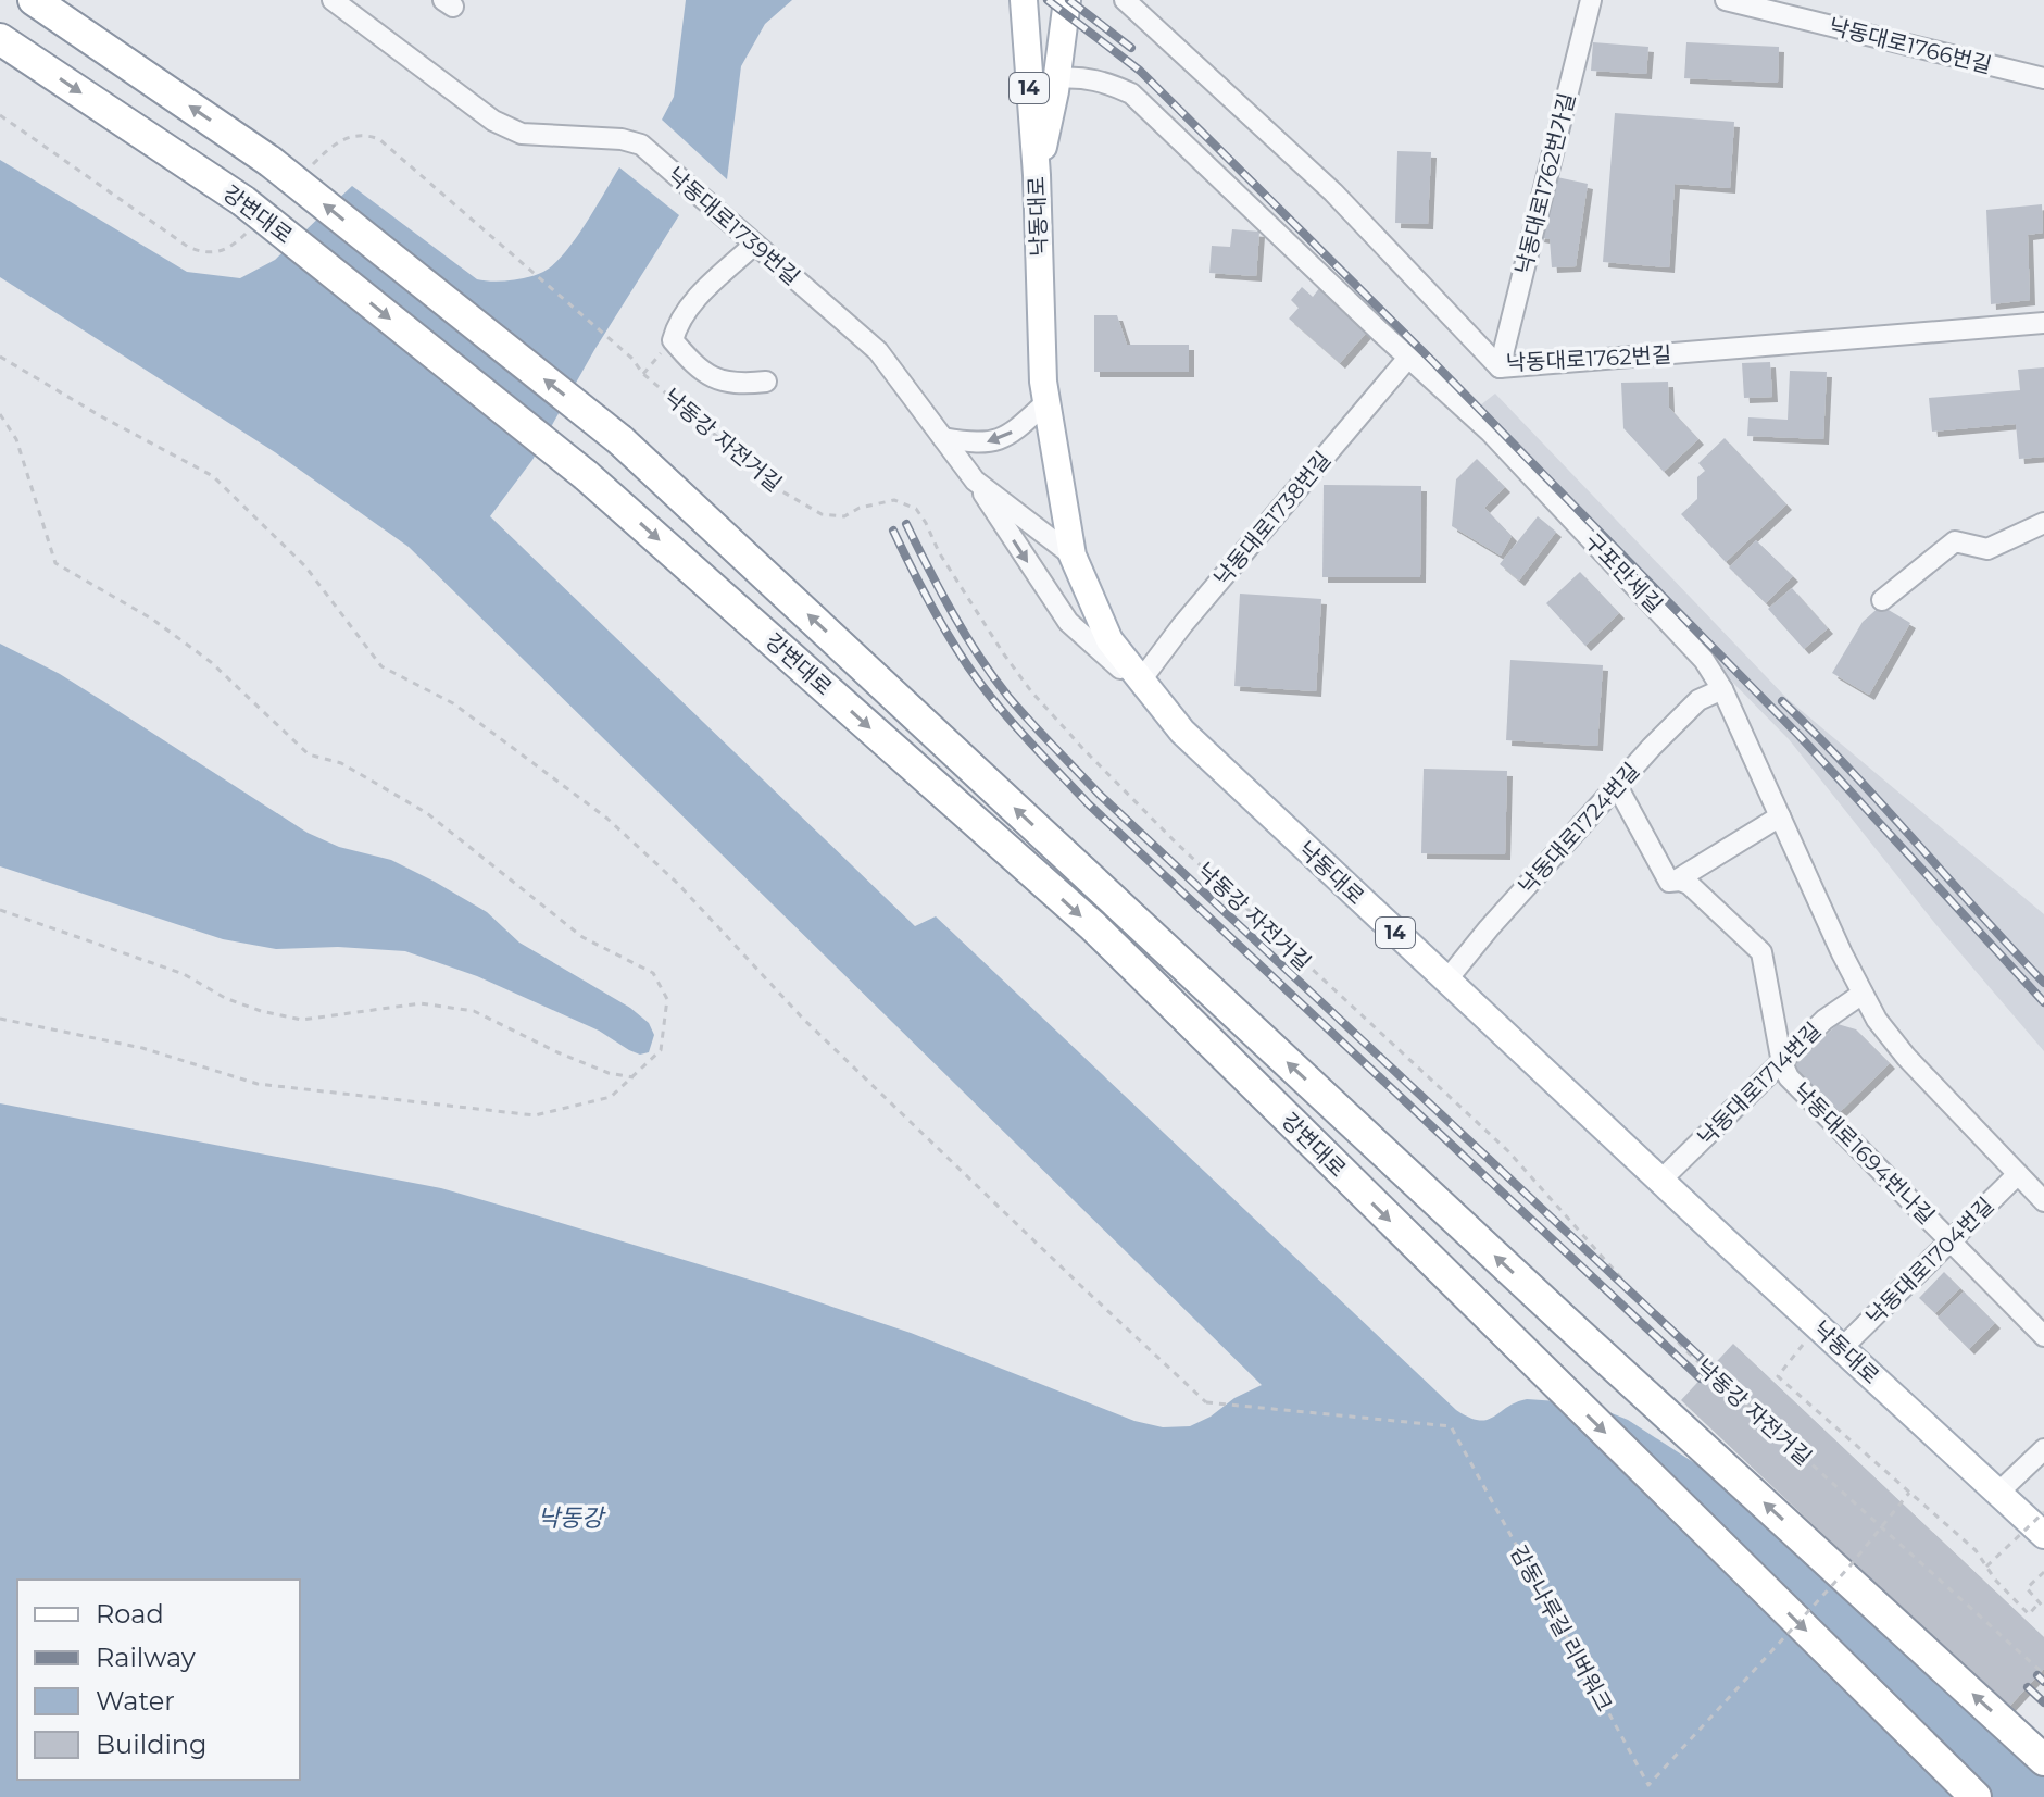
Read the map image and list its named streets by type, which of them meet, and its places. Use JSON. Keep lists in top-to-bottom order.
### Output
{
  "streets": {
    "highway": ["강변대로"],
    "main road": ["14", "낙동대로"],
    "street": [
      "낙동대로1766번길",
      "낙동대로1762번가길",
      "낙동대로1739번길",
      "낙동대로1762번길",
      "낙동대로1738번길",
      "구포만세길",
      "낙동대로1724번길",
      "낙동대로1714번길",
      "낙동대로1694번나길",
      "낙동대로1704번길"
    ],
    "path": ["낙동강 자전거길", "감동나루길 리버워크"]
  },
  "crossings": [
    ["낙동대로1762번가길", "낙동대로1762번길"],
    ["낙동대로", "낙동대로1739번길"],
    ["낙동대로", "낙동대로1738번길"],
    ["낙동대로", "낙동대로1724번길"],
    ["낙동대로", "낙동대로1714번길"],
    ["낙동대로", "낙동대로1704번길"],
    ["낙동대로1738번길", "구포만세길"],
    ["구포만세길", "낙동대로1724번길"],
    ["구포만세길", "낙동대로1714번길"],
    ["구포만세길", "낙동대로1704번길"],
    ["낙동대로1724번길", "낙동대로1694번나길"],
    ["낙동대로1714번길", "낙동대로1694번나길"],
    ["낙동대로1694번나길", "낙동대로1704번길"]
  ],
  "water": ["낙동강"],
  "legend": [
    "Road",
    "Railway",
    "Water",
    "Building"
  ]
}
